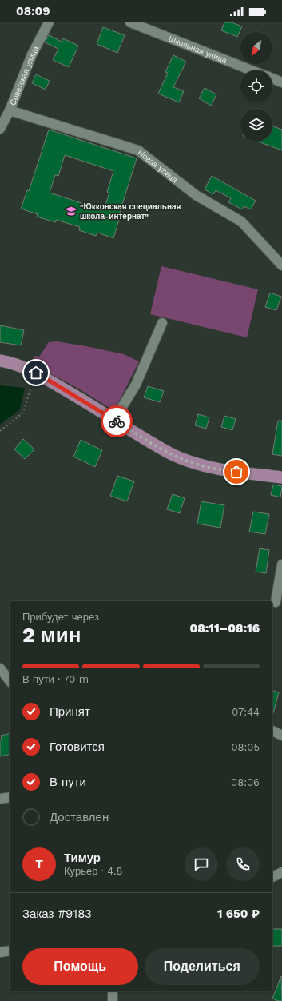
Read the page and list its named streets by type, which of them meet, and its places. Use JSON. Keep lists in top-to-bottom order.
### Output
{
  "streets": {
    "street": ["Школьная улица", "Советская улица", "Новая улица"]
  },
  "crossings": [
    ["Советская улица", "Новая улица"]
  ],
  "places": {
    "school or university": ["\"Юкковская специальная школа-интернат\""]
  },
  "north": "bottom left",
  "page": {
    "status": "08:09",
    "heading": ["2 мин", "Прибудет через", "08:11–08:16"],
    "panel": [
      "Тимур",
      "Курьер · 4.8",
      "Заказ #9183",
      "1 650 ₽"
    ],
    "bar": "В пути · 70 m",
    "list": [
      ["Принят", "07:44"],
      ["Готовится", "08:05"],
      ["В пути", "08:06"],
      "Доставлен"
    ],
    "round": "Т",
    "buttons": ["Помощь", "Поделиться"]
  }
}
